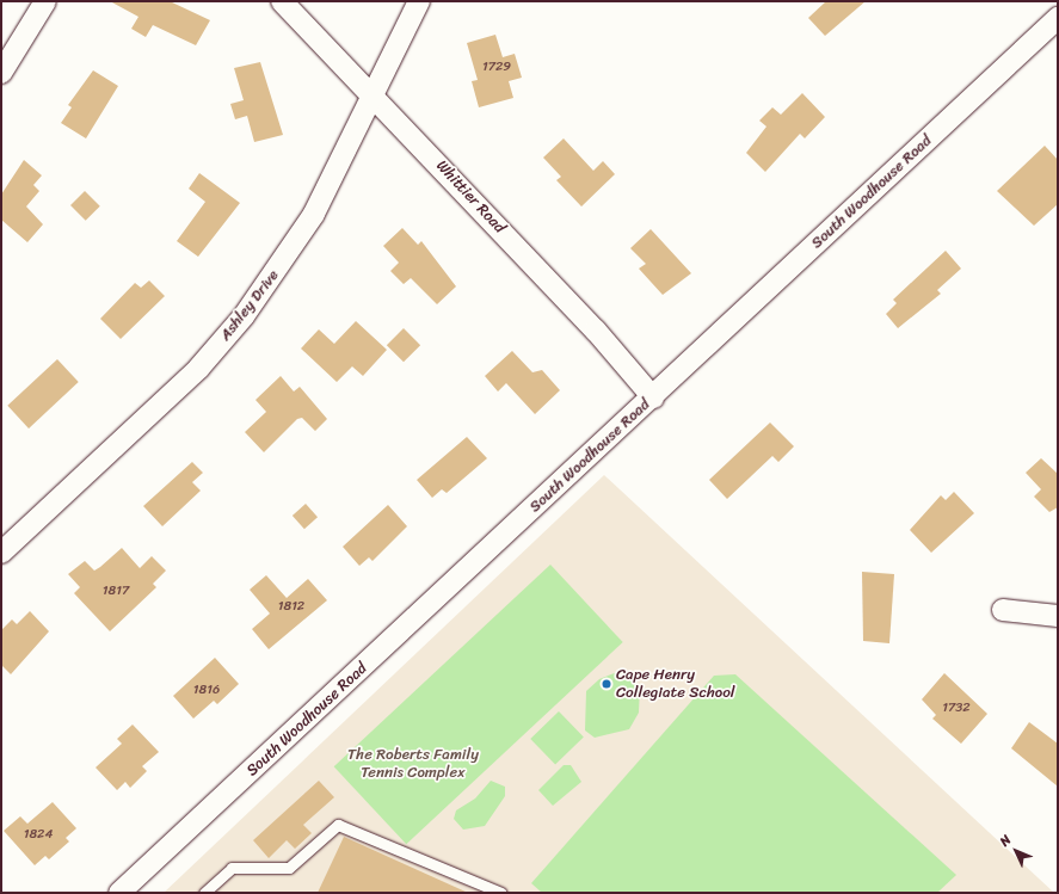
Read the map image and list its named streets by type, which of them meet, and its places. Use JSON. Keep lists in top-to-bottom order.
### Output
{
  "streets": {
    "street": ["South Woodhouse Road", "Whittier Road", "Ashley Drive"]
  },
  "crossings": [
    ["South Woodhouse Road", "Whittier Road"],
    ["Whittier Road", "Ashley Drive"]
  ],
  "parks": ["The Roberts Family Tennis Complex"],
  "places": ["Cape Henry Collegiate School"],
  "house_numbers": [
    "1729",
    "1817",
    "1812",
    "1816",
    "1732",
    "1824"
  ],
  "north": "top left"
}
